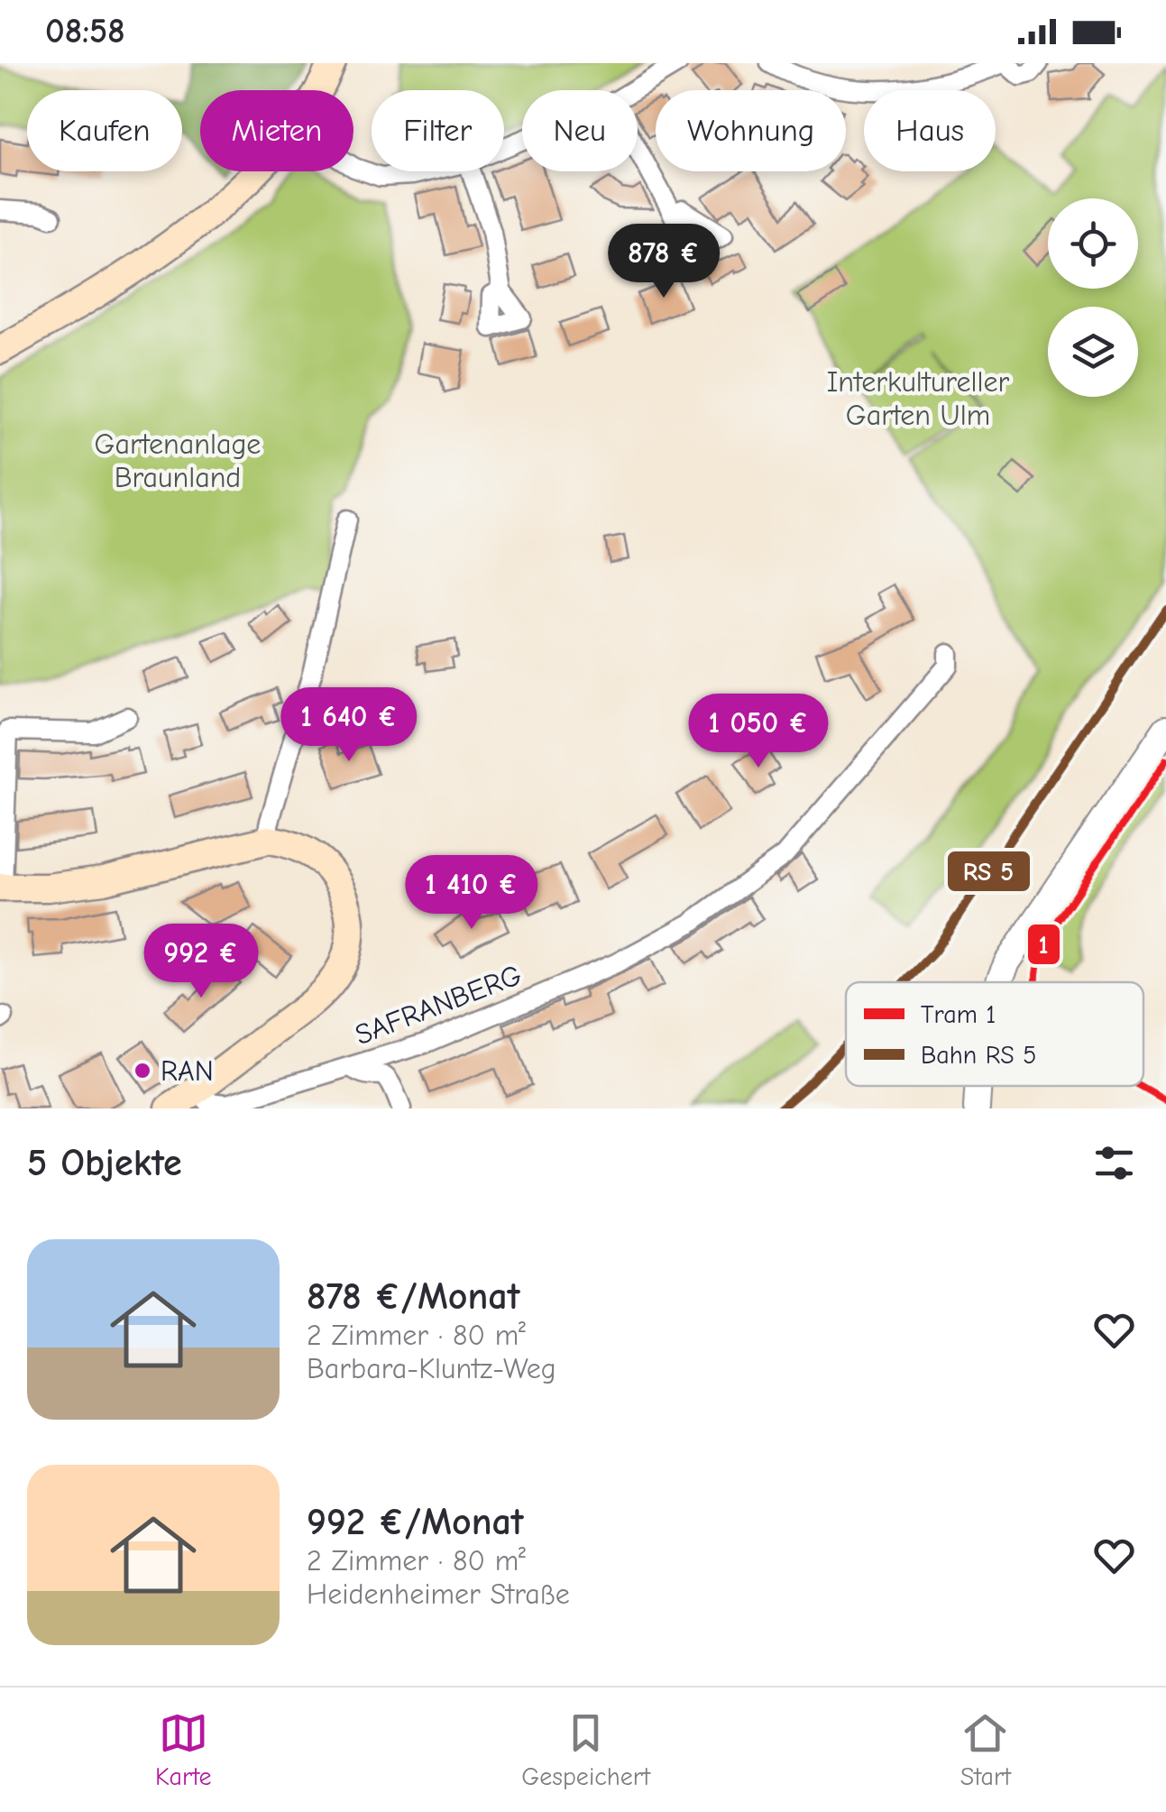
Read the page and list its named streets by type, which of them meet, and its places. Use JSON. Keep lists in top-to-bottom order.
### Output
{
  "streets": {
    "street": ["SAFRANBERG"]
  },
  "parks": ["Interkultureller Garten Ulm", "Gartenanlage Braunland"],
  "places": ["RAN"],
  "lines": ["tram line 1"],
  "legend": ["Tram 1", "Bahn RS 5"],
  "page": {
    "status": "08:58",
    "chip": [
      "Kaufen",
      "Mieten",
      "Filter",
      "Neu",
      "Wohnung",
      "Haus"
    ],
    "price": [
      "878 €",
      "1 640 €",
      "1 050 €",
      "1 410 €",
      "992 €"
    ],
    "heading": "5 Objekte",
    "list": [
      {
        "name": "878 €/Monat",
        "note": "2 Zimmer · 80 m² · Barbara-Kluntz-Weg"
      },
      {
        "name": "992 €/Monat",
        "note": "2 Zimmer · 80 m² · Heidenheimer Straße"
      }
    ],
    "tabs": ["Karte", "Gespeichert", "Start"]
  }
}
